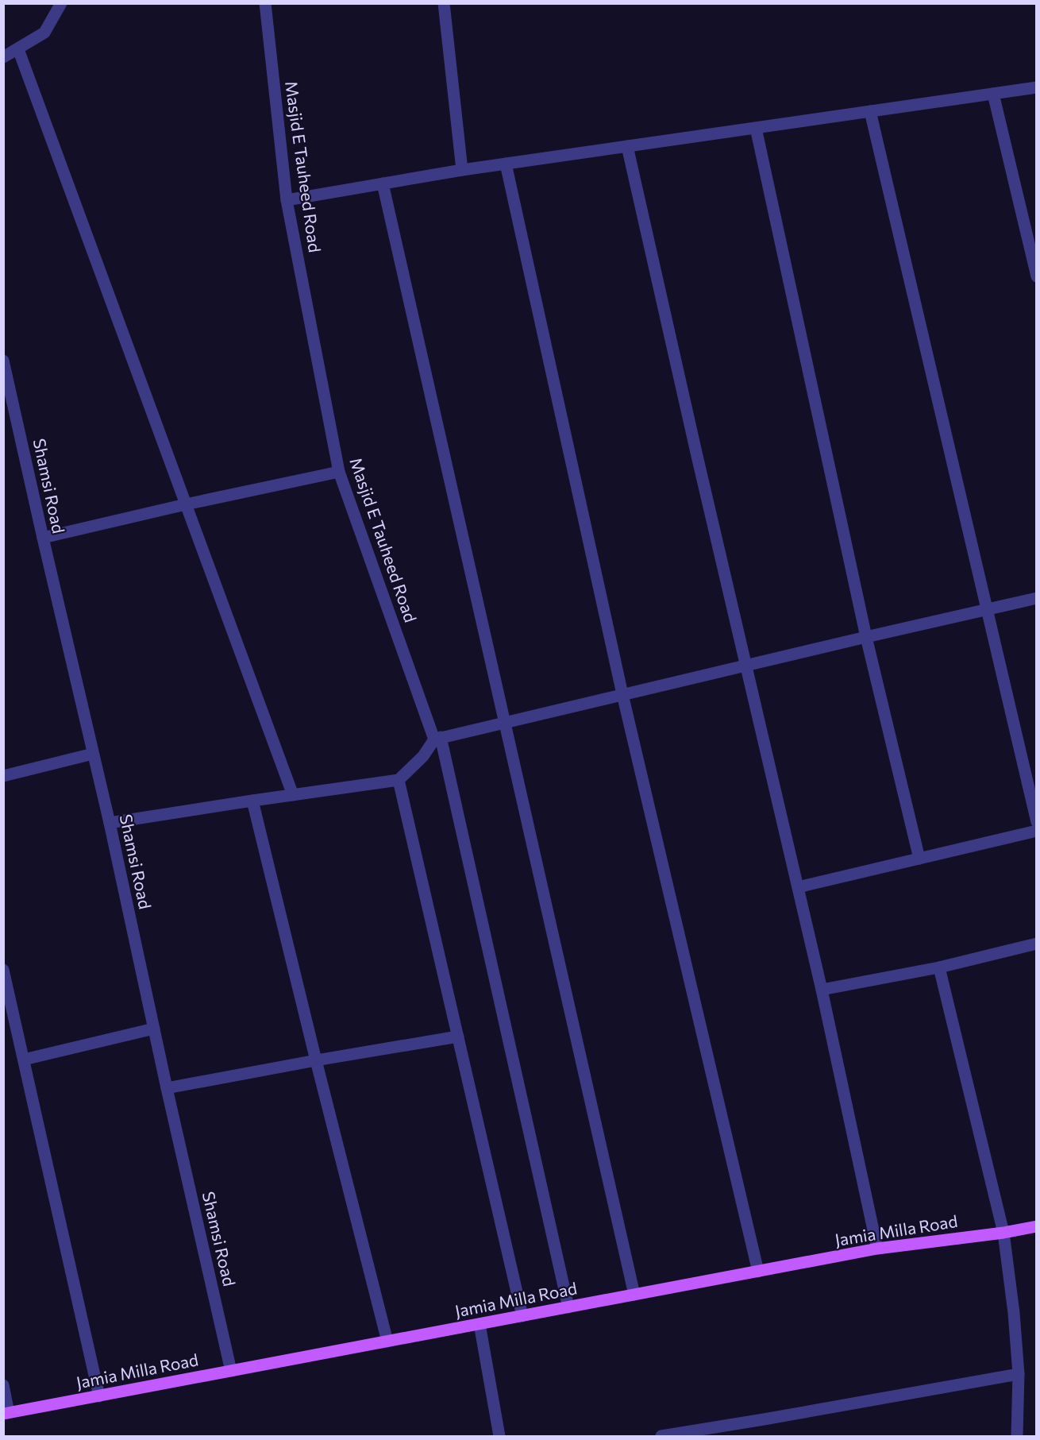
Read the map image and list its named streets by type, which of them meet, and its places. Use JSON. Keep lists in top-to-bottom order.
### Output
{
  "streets": {
    "main road": ["Jamia Milla Road"],
    "street": ["Masjid E Tauheed Road", "Shamsi Road"]
  },
  "crossings": [
    ["Masjid E Tauheed Road", "Jamia Milla Road"],
    ["Shamsi Road", "Jamia Milla Road"]
  ]
}
